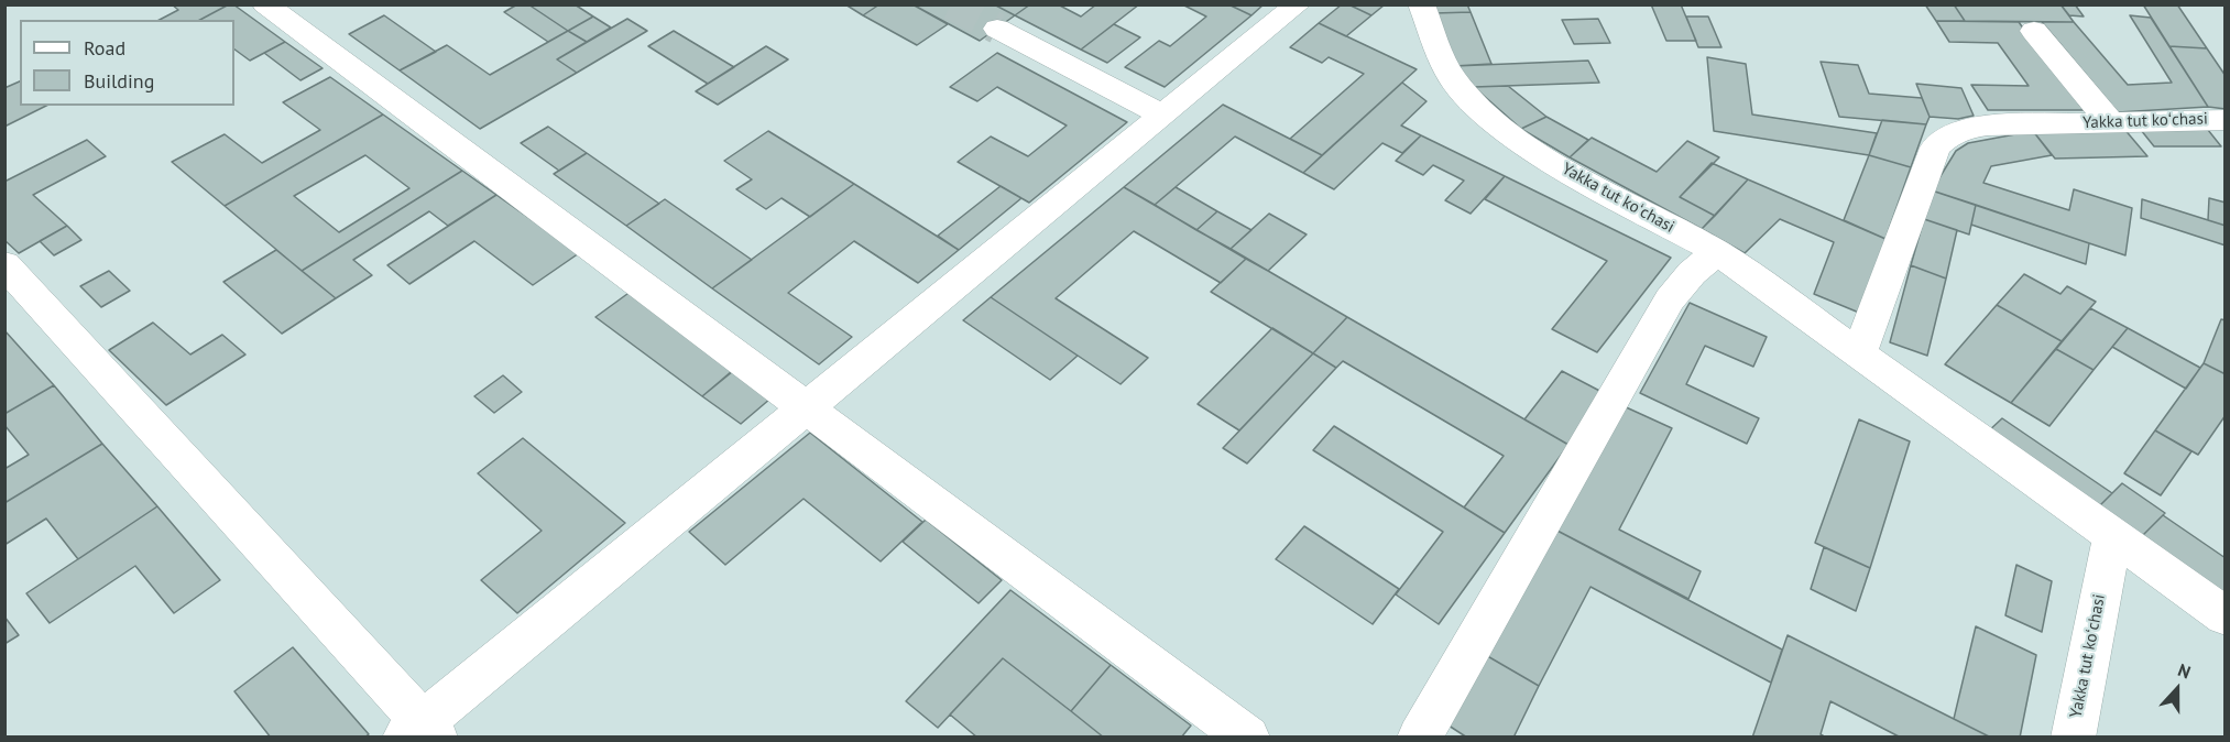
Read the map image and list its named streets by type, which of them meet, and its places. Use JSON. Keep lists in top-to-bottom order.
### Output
{
  "streets": {
    "street": ["Yakka tut koʻchasi"]
  },
  "legend": ["Road", "Building"],
  "north": "top"
}
